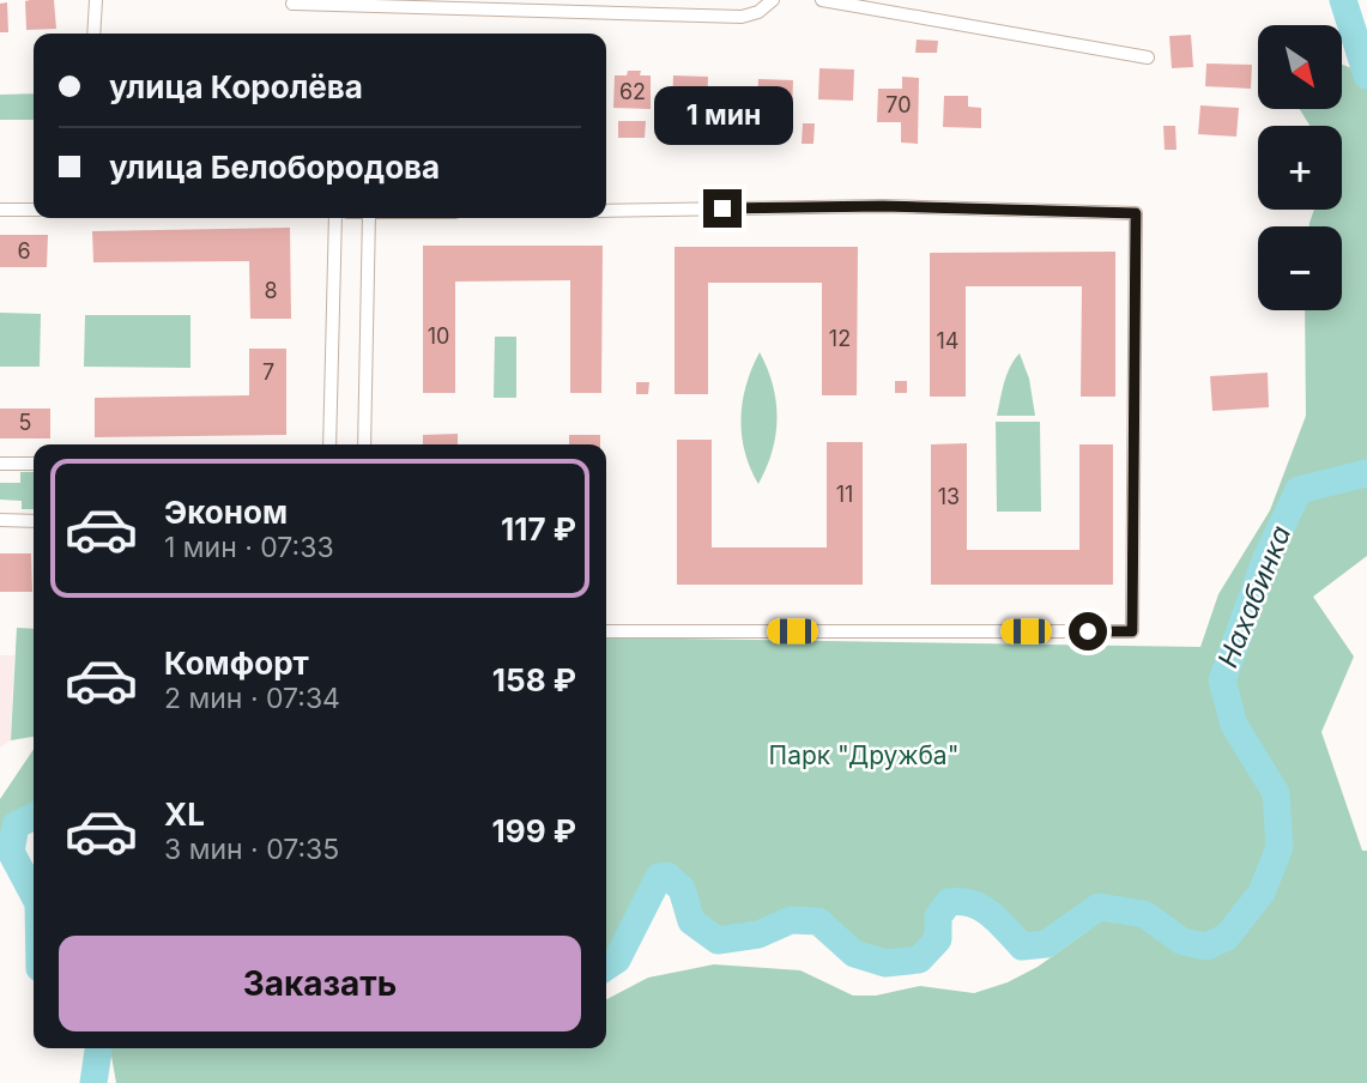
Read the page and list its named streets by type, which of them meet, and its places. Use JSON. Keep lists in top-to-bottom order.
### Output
{
  "water": ["Нахабинка"],
  "parks": ["Парк \"Дружба\""],
  "house_numbers": [
    "62",
    "70",
    "6",
    "8",
    "10",
    "12",
    "14",
    "7",
    "5",
    "11",
    "13"
  ],
  "north": "bottom right",
  "page": {
    "map_buttons": ["+", "−"],
    "banner": ["улица Королёва", "улица Белобородова"],
    "bubble": "1 мин",
    "list": [
      {
        "name": "Эконом",
        "note": "1 мин · 07:33",
        "value": "117 ₽"
      },
      {
        "name": "Комфорт",
        "note": "2 мин · 07:34",
        "value": "158 ₽"
      },
      {
        "name": "XL",
        "note": "3 мин · 07:35",
        "value": "199 ₽"
      }
    ],
    "buttons": "Заказать"
  }
}
